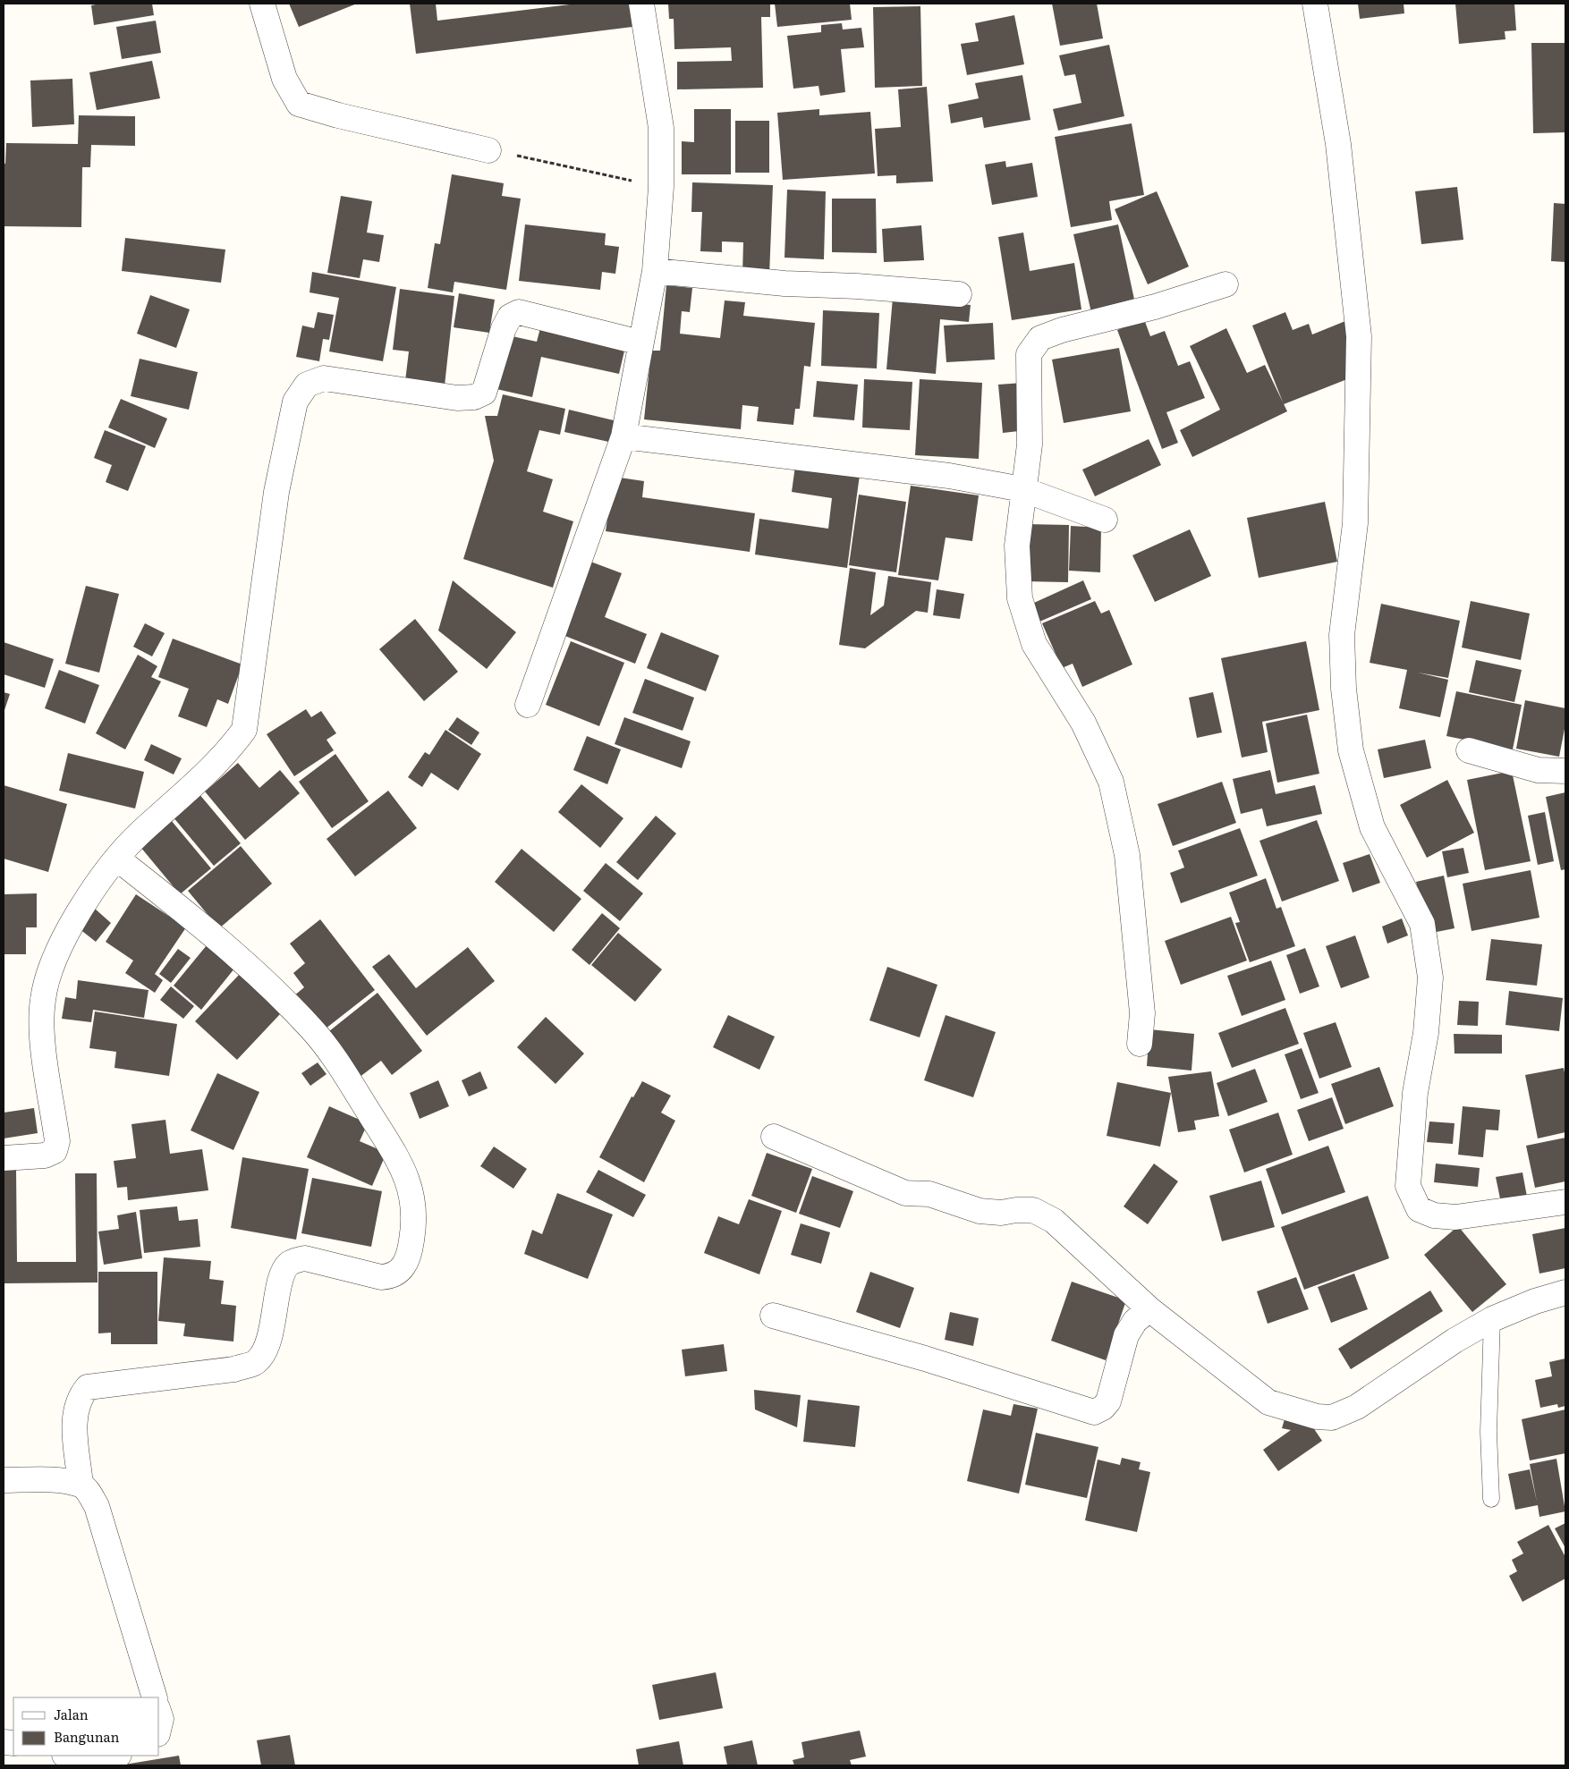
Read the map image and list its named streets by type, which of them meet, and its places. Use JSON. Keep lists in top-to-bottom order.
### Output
{
  "legend": ["Jalan", "Bangunan"]
}
